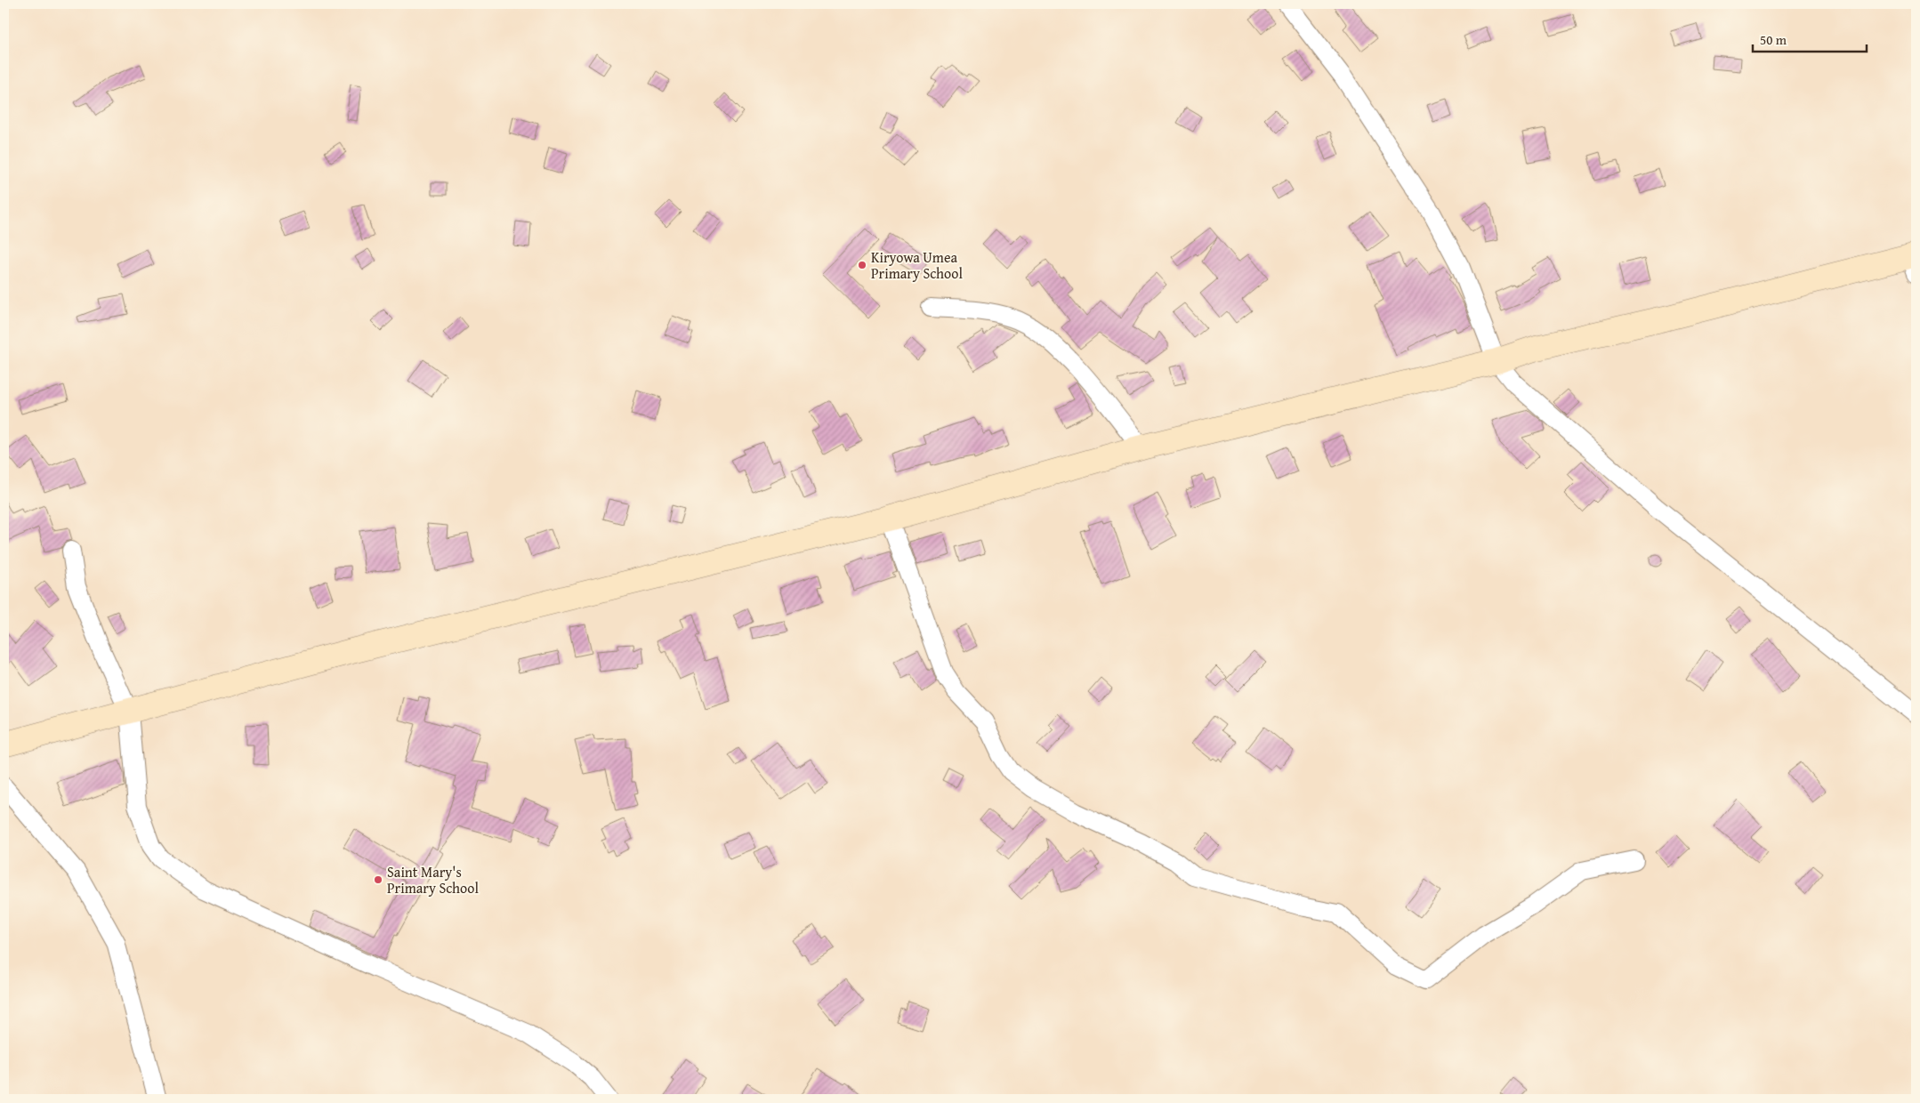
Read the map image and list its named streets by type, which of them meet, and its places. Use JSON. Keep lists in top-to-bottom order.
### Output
{
  "places": ["Kiryowa Umea Primary School", "Saint Mary's Primary School"],
  "scale_bar": "50 m"
}
